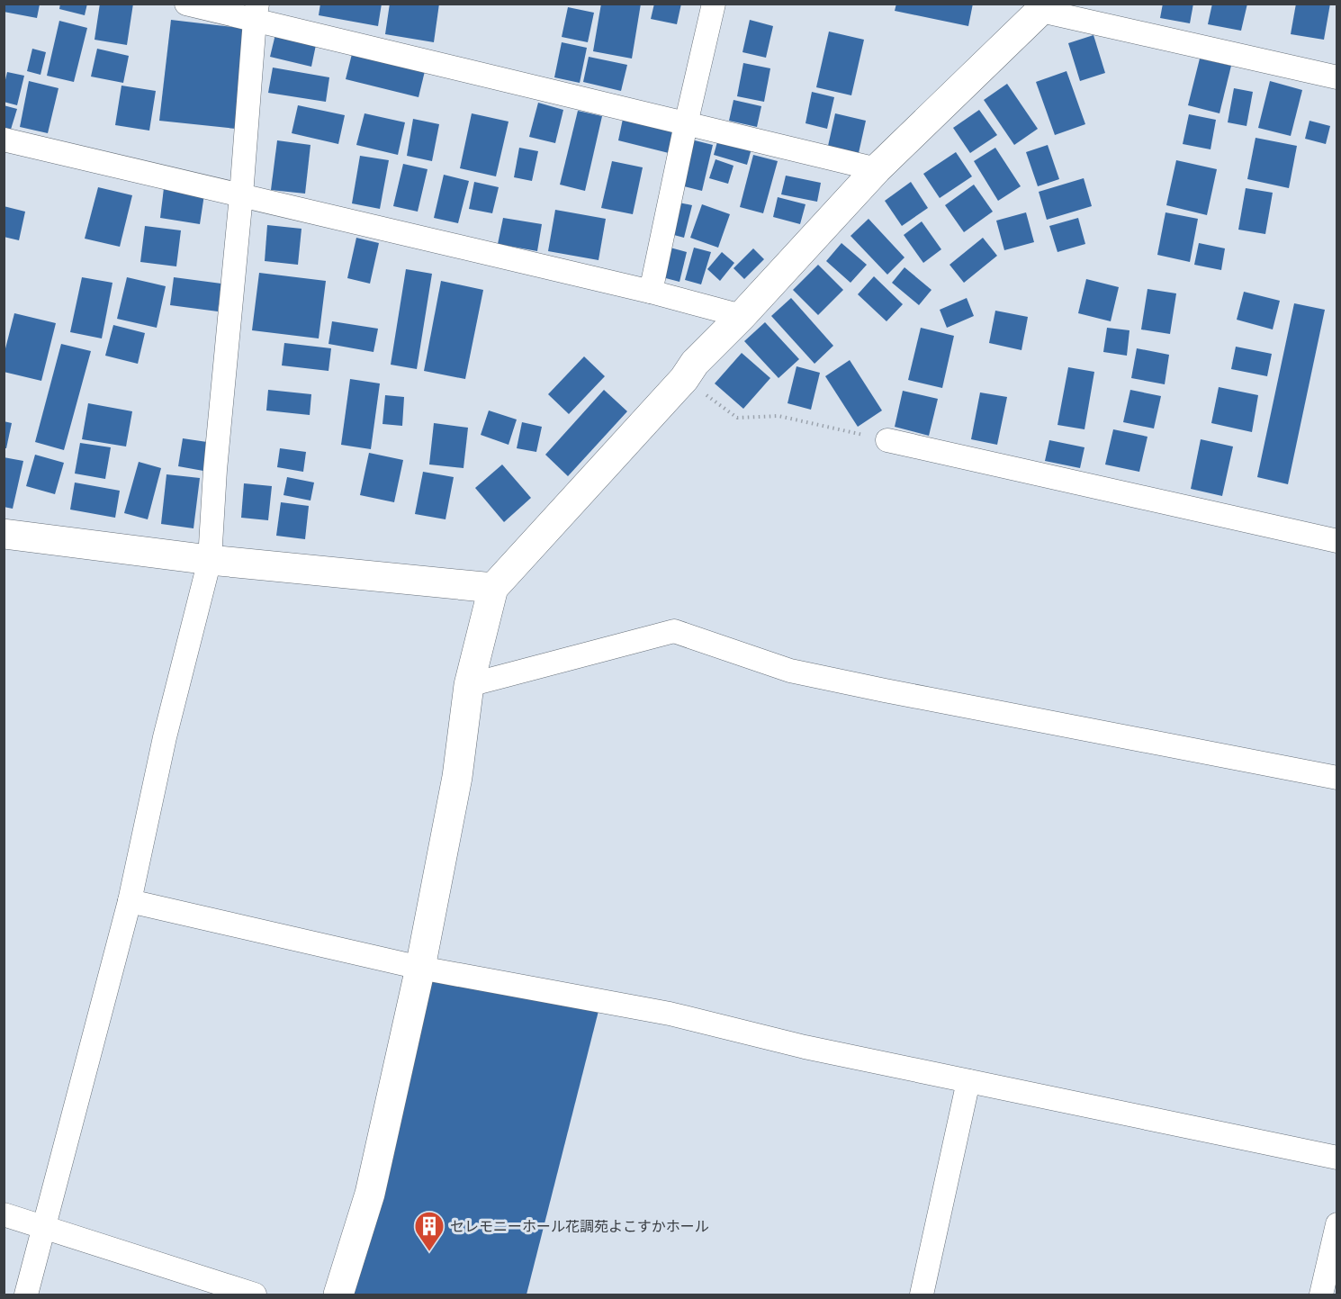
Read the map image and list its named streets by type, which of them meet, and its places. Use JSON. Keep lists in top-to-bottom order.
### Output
{
  "places": {
    "building": ["セレモニーホール花調苑よこすかホール"]
  }
}
